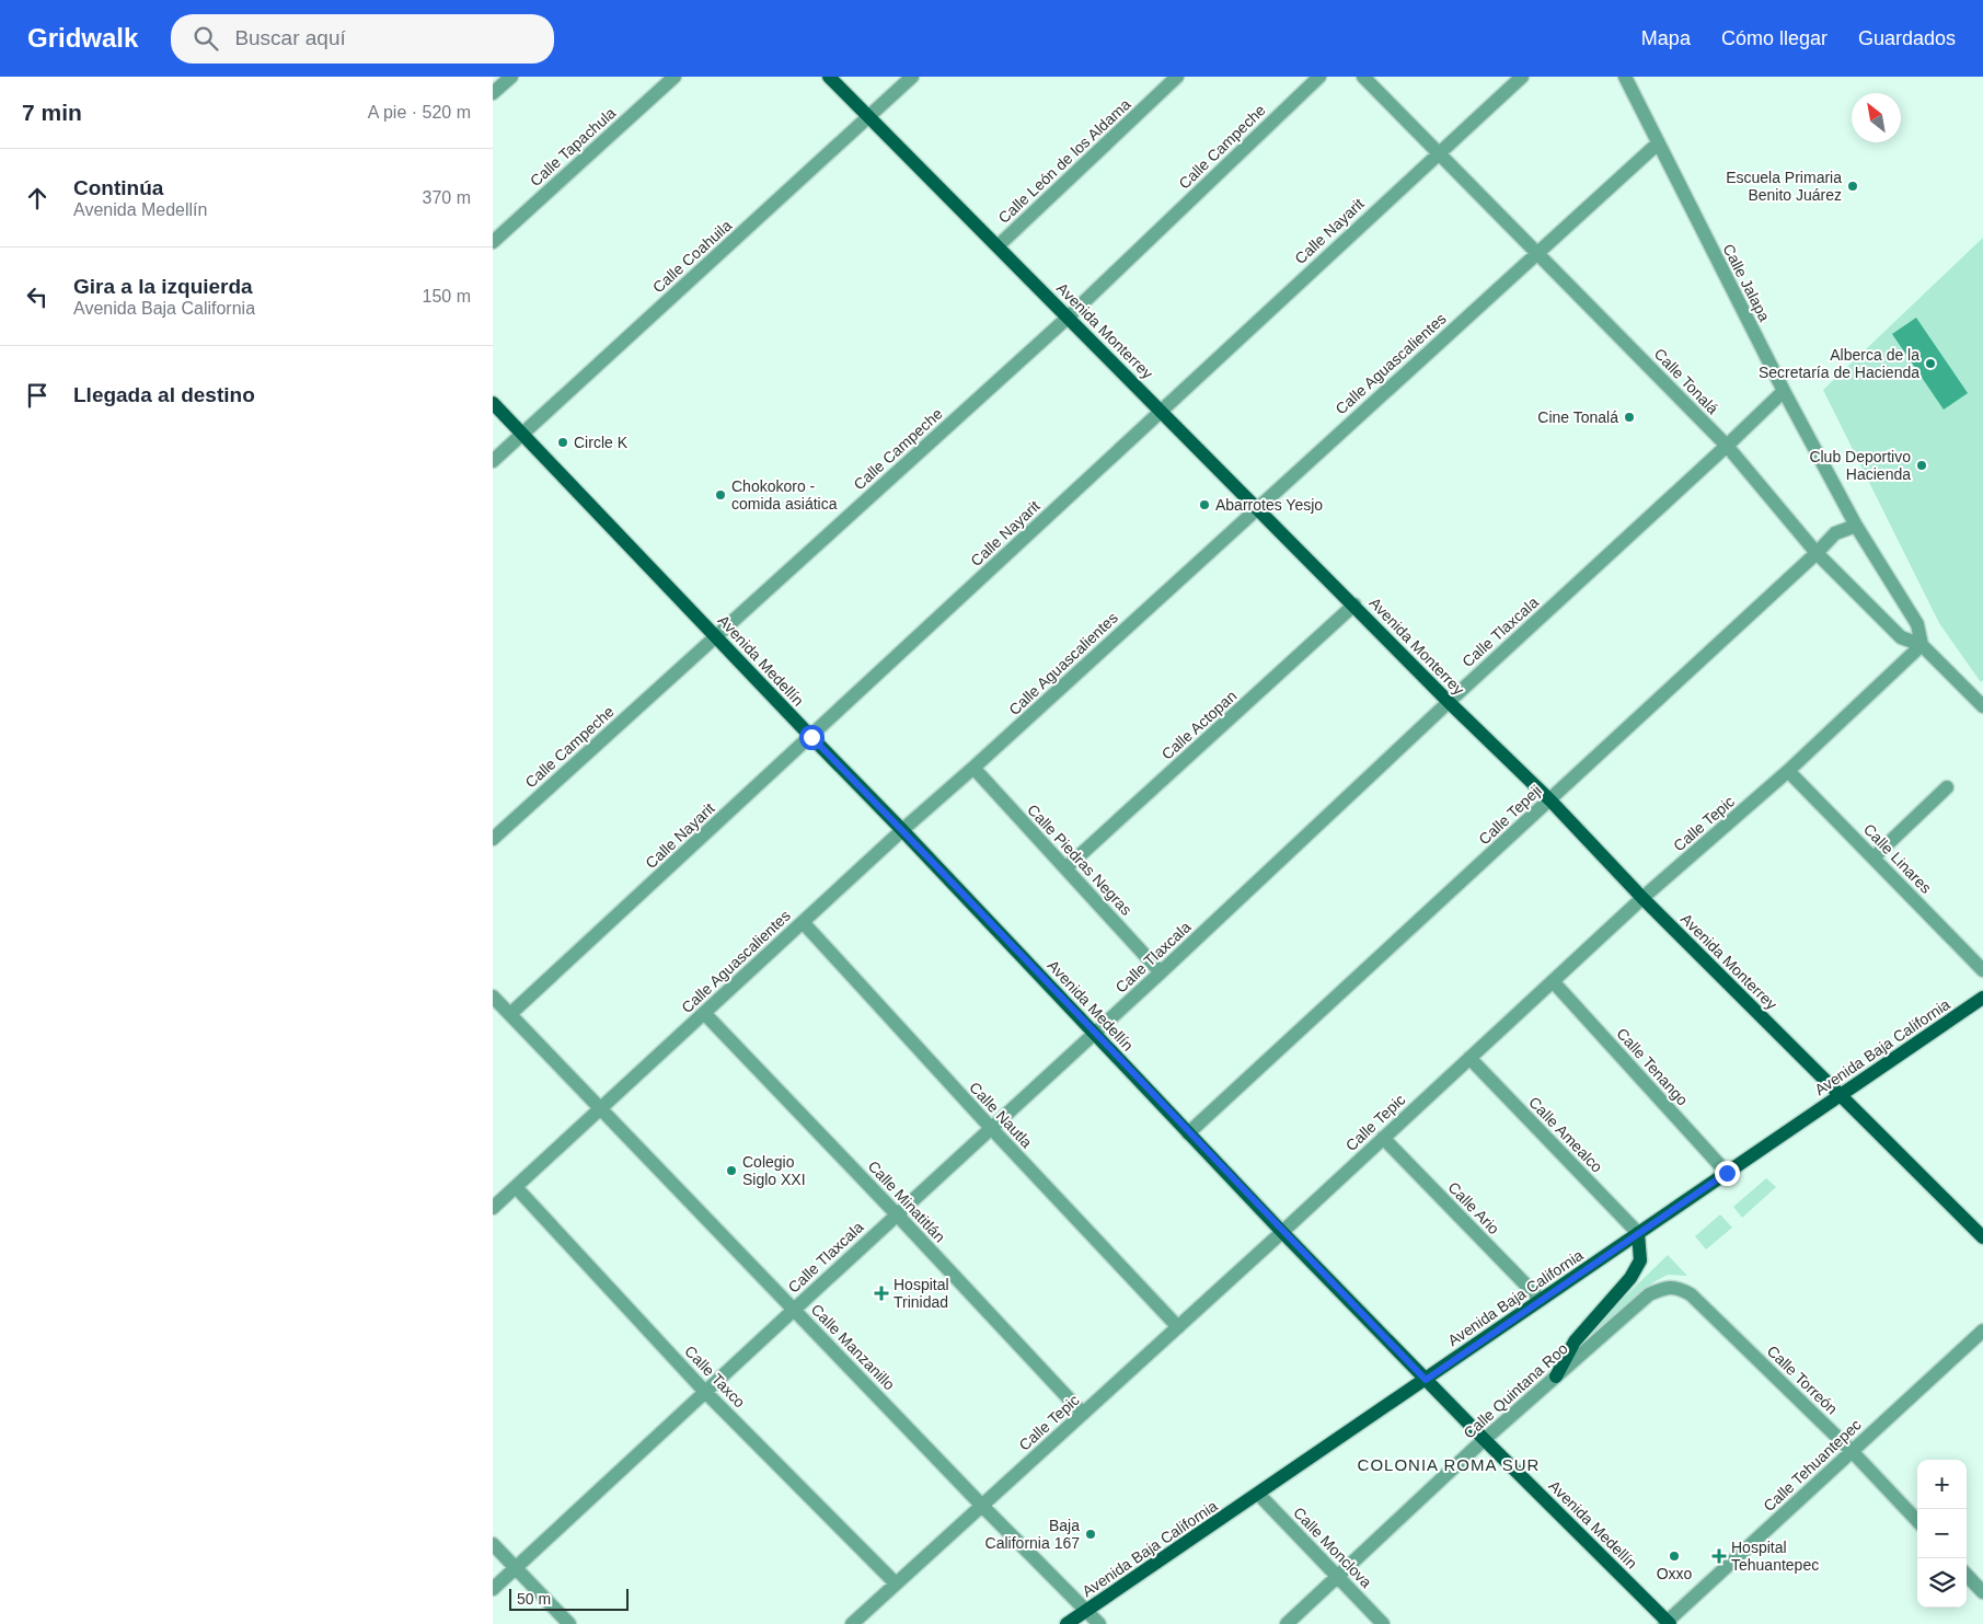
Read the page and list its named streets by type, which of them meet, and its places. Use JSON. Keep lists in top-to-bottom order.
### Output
{
  "streets": {
    "main road": ["Avenida Monterrey", "Avenida Medellín", "Avenida Baja California"],
    "street": [
      "Calle Tapachula",
      "Calle Campeche",
      "Calle León de los Aldama",
      "Calle Nayarit",
      "Calle Coahuila",
      "Calle Jalapa",
      "Calle Aguascalientes",
      "Calle Tonalá",
      "Calle Tlaxcala",
      "Calle Actopan",
      "Calle Tepeji",
      "Calle Tepic",
      "Calle Linares",
      "Calle Piedras Negras",
      "Calle Tenango",
      "Calle Nautla",
      "Calle Amealco",
      "Calle Minatitlán",
      "Calle Ario",
      "Calle Manzanillo",
      "Calle Taxco",
      "Calle Torreón",
      "Calle Quintana Roo",
      "Calle Tehuantepec",
      "Calle Monclova"
    ]
  },
  "crossings": [
    ["Calle Campeche", "Avenida Monterrey"],
    ["Calle Campeche", "Avenida Medellín"],
    ["Calle León de los Aldama", "Avenida Monterrey"],
    ["Calle Nayarit", "Avenida Monterrey"],
    ["Calle Nayarit", "Calle Tonalá"],
    ["Calle Nayarit", "Avenida Medellín"],
    ["Calle Nayarit", "Calle Manzanillo"],
    ["Calle Coahuila", "Avenida Monterrey"],
    ["Calle Coahuila", "Avenida Medellín"],
    ["Calle Jalapa", "Calle Aguascalientes"],
    ["Calle Jalapa", "Calle Tonalá"],
    ["Calle Jalapa", "Calle Tlaxcala"],
    ["Calle Jalapa", "Calle Tepeji"],
    ["Calle Jalapa", "Calle Tepic"],
    ["Avenida Monterrey", "Calle Aguascalientes"],
    ["Avenida Monterrey", "Calle Tlaxcala"],
    ["Avenida Monterrey", "Calle Actopan"],
    ["Avenida Monterrey", "Calle Tepeji"],
    ["Avenida Monterrey", "Calle Tepic"],
    ["Avenida Monterrey", "Avenida Baja California"],
    ["Calle Aguascalientes", "Calle Tonalá"],
    ["Calle Aguascalientes", "Avenida Medellín"],
    ["Calle Aguascalientes", "Calle Piedras Negras"],
    ["Calle Aguascalientes", "Calle Nautla"],
    ["Calle Aguascalientes", "Calle Minatitlán"],
    ["Calle Aguascalientes", "Calle Manzanillo"],
    ["Calle Aguascalientes", "Calle Taxco"],
    ["Calle Tonalá", "Calle Tlaxcala"],
    ["Calle Tonalá", "Calle Tepeji"],
    ["Calle Tonalá", "Calle Tepic"],
    ["Calle Tlaxcala", "Avenida Medellín"],
    ["Calle Tlaxcala", "Calle Piedras Negras"],
    ["Calle Tlaxcala", "Calle Nautla"],
    ["Calle Tlaxcala", "Calle Minatitlán"],
    ["Calle Tlaxcala", "Calle Manzanillo"],
    ["Calle Tlaxcala", "Calle Taxco"],
    ["Avenida Medellín", "Calle Tepeji"],
    ["Avenida Medellín", "Calle Tepic"],
    ["Avenida Medellín", "Avenida Baja California"],
    ["Avenida Medellín", "Calle Quintana Roo"],
    ["Avenida Medellín", "Calle Tehuantepec"],
    ["Calle Actopan", "Calle Piedras Negras"],
    ["Calle Tepic", "Calle Linares"],
    ["Calle Tepic", "Calle Tenango"],
    ["Calle Tepic", "Calle Nautla"],
    ["Calle Tepic", "Calle Amealco"],
    ["Calle Tepic", "Calle Minatitlán"],
    ["Calle Tepic", "Calle Ario"],
    ["Calle Tepic", "Calle Manzanillo"],
    ["Calle Tepic", "Calle Taxco"],
    ["Avenida Baja California", "Calle Tenango"],
    ["Avenida Baja California", "Calle Amealco"],
    ["Avenida Baja California", "Calle Ario"],
    ["Avenida Baja California", "Calle Manzanillo"],
    ["Avenida Baja California", "Calle Monclova"],
    ["Calle Torreón", "Calle Quintana Roo"],
    ["Calle Torreón", "Calle Tehuantepec"],
    ["Calle Quintana Roo", "Calle Monclova"]
  ],
  "districts": ["COLONIA ROMA SUR"],
  "places": {
    "other": [
      "Escuela Primaria Benito Juárez",
      "Alberca de la Secretaría de Hacienda",
      "Cine Tonalá",
      "Circle K",
      "Club Deportivo Hacienda",
      "Chokokoro - comida asiática",
      "Abarrotes Yesjo",
      "Colegio Siglo XXI",
      "Baja California 167",
      "Oxxo"
    ],
    "health": ["Hospital Trinidad", "Hospital Tehuantepec"]
  },
  "scale_bar": "50 m",
  "north": "top left",
  "page": {
    "header": "Gridwalk",
    "search": "Buscar aquí",
    "nav": ["Mapa", "Cómo llegar", "Guardados"],
    "heading": ["7 min", "A pie · 520 m"],
    "list": [
      ["Continúa", "Avenida Medellín", "370 m"],
      ["Gira a la izquierda", "Avenida Baja California", "150 m"],
      "Llegada al destino"
    ],
    "map_buttons": ["+", "−"],
    "scale": "50 m"
  }
}
